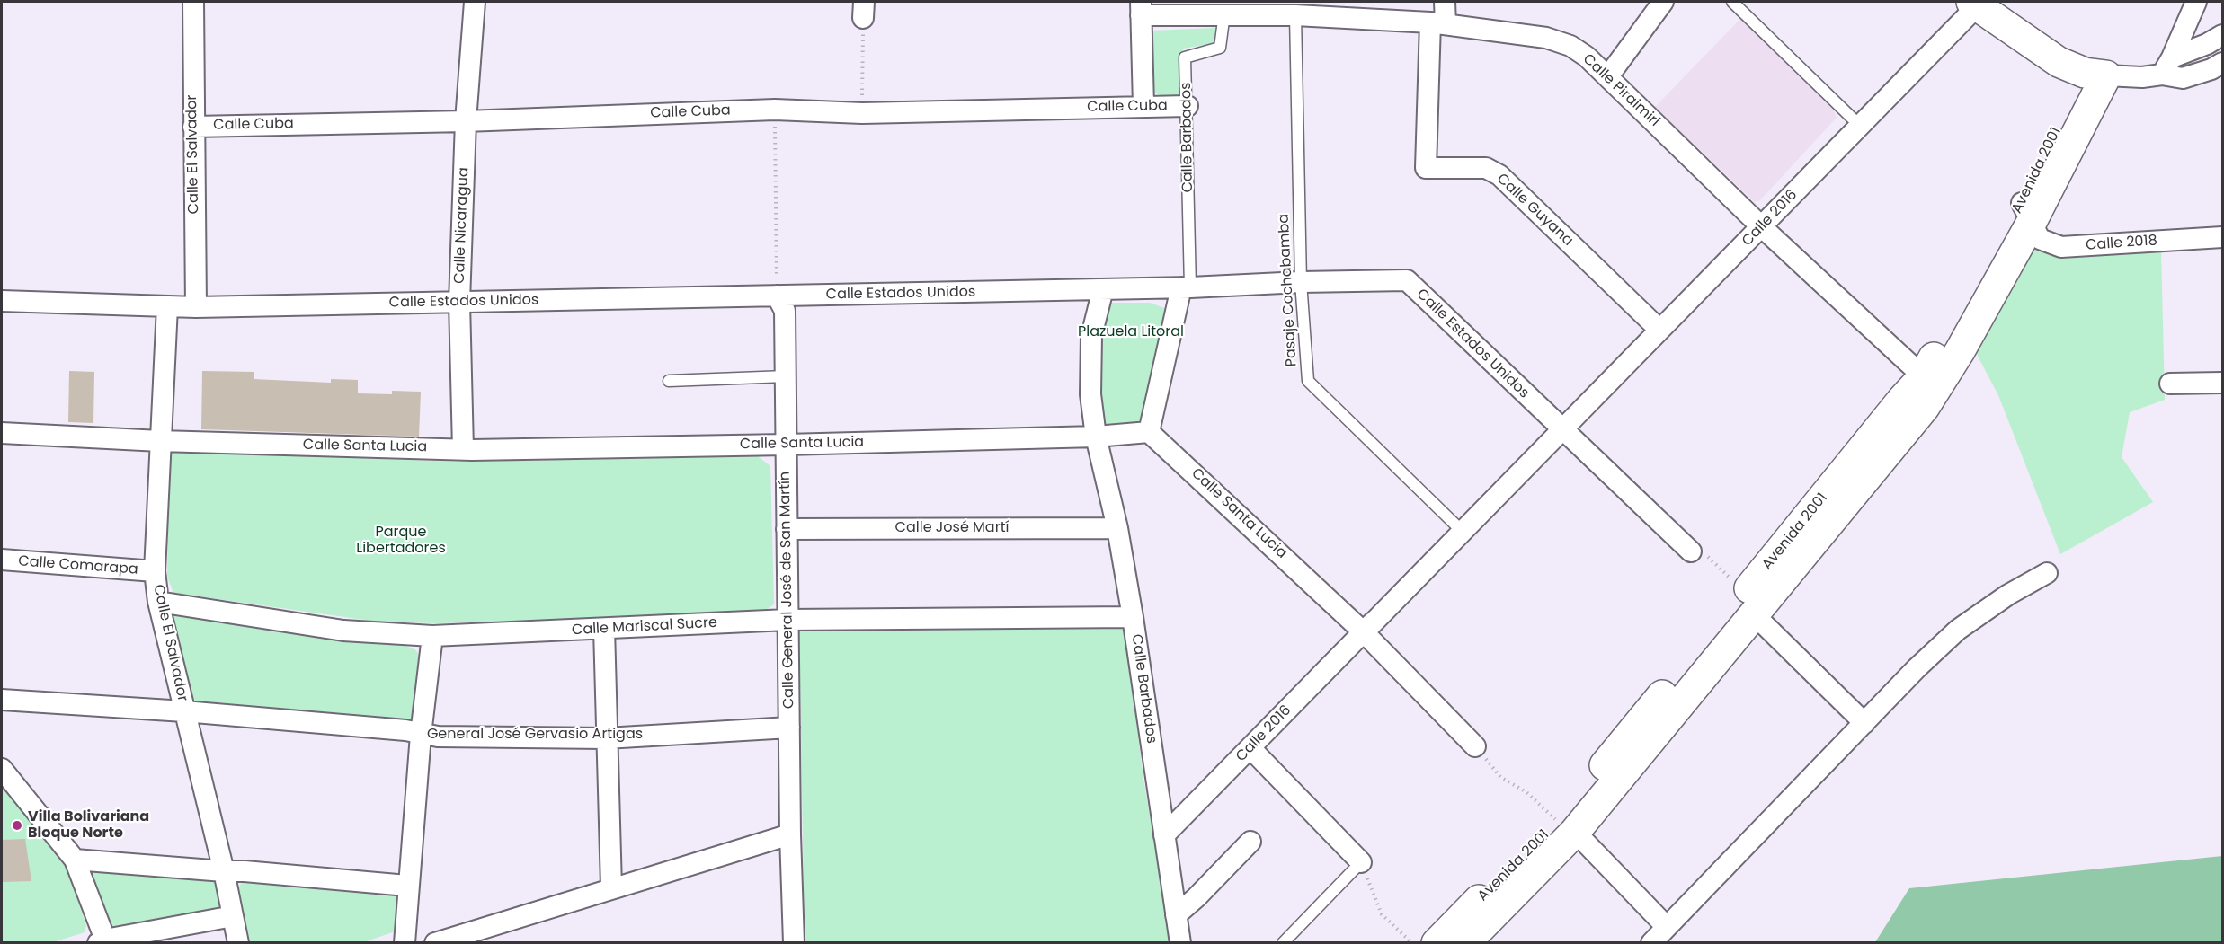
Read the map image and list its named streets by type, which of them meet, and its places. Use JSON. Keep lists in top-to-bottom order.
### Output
{
  "streets": {
    "main road": ["Avenida 2001"],
    "street": [
      "Calle Piraimiri",
      "Calle Cuba",
      "Calle Barbados",
      "Calle El Salvador",
      "Calle Guyana",
      "Calle 2016",
      "Calle Nicaragua",
      "Calle 2018",
      "Calle Estados Unidos",
      "Calle Santa Lucia",
      "Calle José Martí",
      "Calle Comarapa",
      "Calle General José de San Martín",
      "Calle Mariscal Sucre",
      "General José Gervasio Artigas"
    ],
    "lane": ["Pasaje Cochabamba"]
  },
  "crossings": [
    ["Calle Piraimiri", "Calle Barbados"],
    ["Calle Piraimiri", "Avenida 2001"],
    ["Calle Piraimiri", "Calle Guyana"],
    ["Calle Piraimiri", "Calle 2016"],
    ["Calle Piraimiri", "Pasaje Cochabamba"],
    ["Calle Cuba", "Calle Barbados"],
    ["Calle Cuba", "Calle El Salvador"],
    ["Calle Cuba", "Calle Nicaragua"],
    ["Calle Barbados", "Calle 2016"],
    ["Calle Barbados", "Calle Estados Unidos"],
    ["Calle Barbados", "Calle Santa Lucia"],
    ["Calle Barbados", "Calle José Martí"],
    ["Calle Barbados", "Calle Mariscal Sucre"],
    ["Calle El Salvador", "Calle Estados Unidos"],
    ["Calle El Salvador", "Calle Santa Lucia"],
    ["Calle El Salvador", "Calle Comarapa"],
    ["Calle El Salvador", "Calle Mariscal Sucre"],
    ["Calle El Salvador", "General José Gervasio Artigas"],
    ["Avenida 2001", "Calle 2018"],
    ["Calle Guyana", "Calle 2016"],
    ["Calle 2016", "Pasaje Cochabamba"],
    ["Calle 2016", "Calle Estados Unidos"],
    ["Calle 2016", "Calle Santa Lucia"],
    ["Calle Nicaragua", "Calle Estados Unidos"],
    ["Calle Nicaragua", "Calle Santa Lucia"],
    ["Pasaje Cochabamba", "Calle Estados Unidos"],
    ["Calle Estados Unidos", "Calle General José de San Martín"],
    ["Calle Santa Lucia", "Calle General José de San Martín"],
    ["Calle José Martí", "Calle General José de San Martín"],
    ["Calle General José de San Martín", "Calle Mariscal Sucre"],
    ["Calle General José de San Martín", "General José Gervasio Artigas"]
  ],
  "parks": ["Plazuela Litoral", "Parque Libertadores"],
  "places": ["Villa Bolivariana Bloque Norte"]
}
